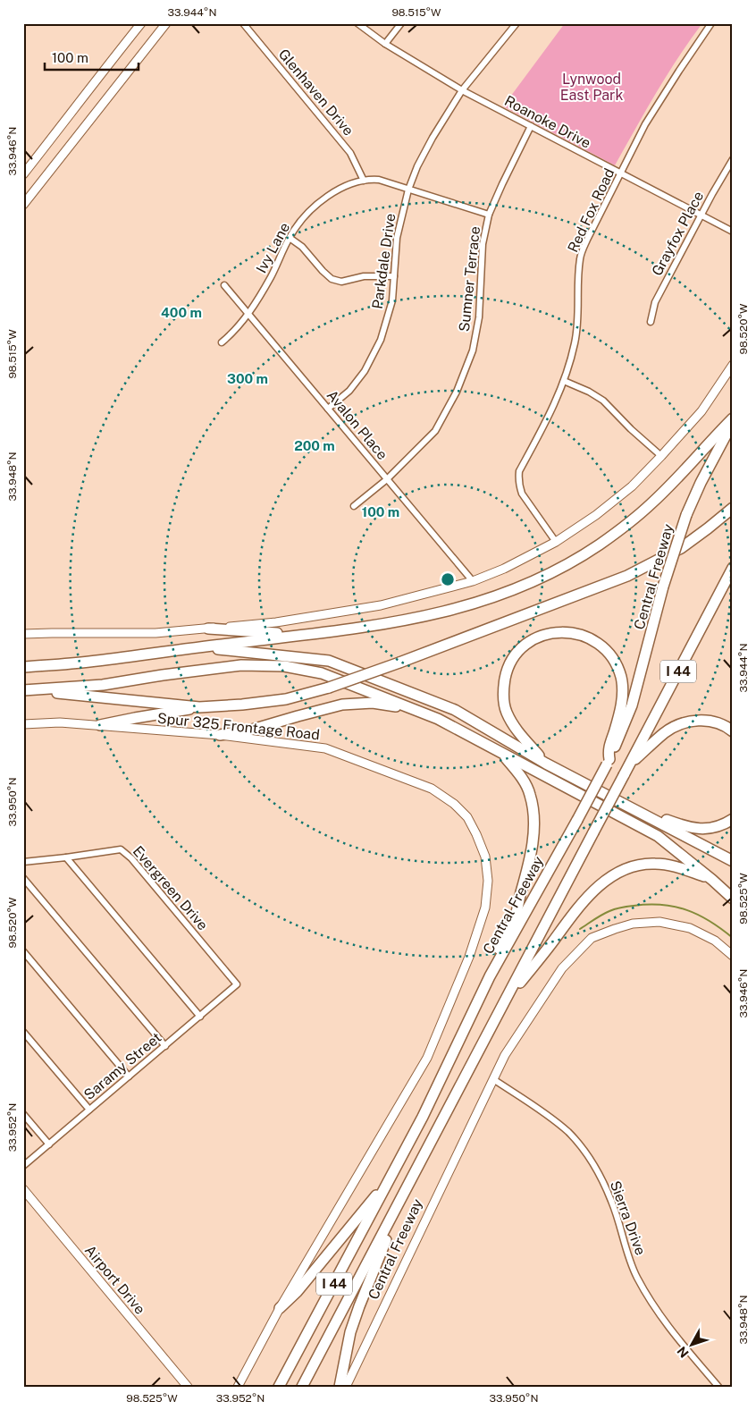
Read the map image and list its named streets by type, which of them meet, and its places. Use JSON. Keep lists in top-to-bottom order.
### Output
{
  "streets": {
    "highway": ["Central Freeway", "I 44"],
    "main road": ["Spur 325 Frontage Road", "Airport Drive"],
    "street": [
      "Glenhaven Drive",
      "Roanoke Drive",
      "Red Fox Road",
      "Grayfox Place",
      "Ivy Lane",
      "Parkdale Drive",
      "Sumner Terrace",
      "Avalon Place",
      "Evergreen Drive",
      "Saramy Street",
      "Sierra Drive"
    ]
  },
  "crossings": [
    ["Glenhaven Drive", "Ivy Lane"],
    ["Roanoke Drive", "Red Fox Road"],
    ["Roanoke Drive", "Grayfox Place"],
    ["Roanoke Drive", "Parkdale Drive"],
    ["Roanoke Drive", "Sumner Terrace"],
    ["Ivy Lane", "Parkdale Drive"],
    ["Ivy Lane", "Sumner Terrace"],
    ["Ivy Lane", "Avalon Place"],
    ["Parkdale Drive", "Avalon Place"],
    ["Sumner Terrace", "Avalon Place"],
    ["Central Freeway", "Spur 325 Frontage Road"],
    ["Central Freeway", "Sierra Drive"],
    ["Evergreen Drive", "Saramy Street"]
  ],
  "parks": ["Lynwood East Park"],
  "scale_bar": "100 m",
  "north": "bottom left",
  "coordinates": [
    "33.944°N",
    "98.515°W",
    "33.946°N",
    "98.520°W",
    "33.948°N",
    "33.950°N",
    "98.525°W",
    "33.952°N"
  ],
  "rings": [
    "400 m",
    "300 m",
    "200 m",
    "100 m"
  ]
}
